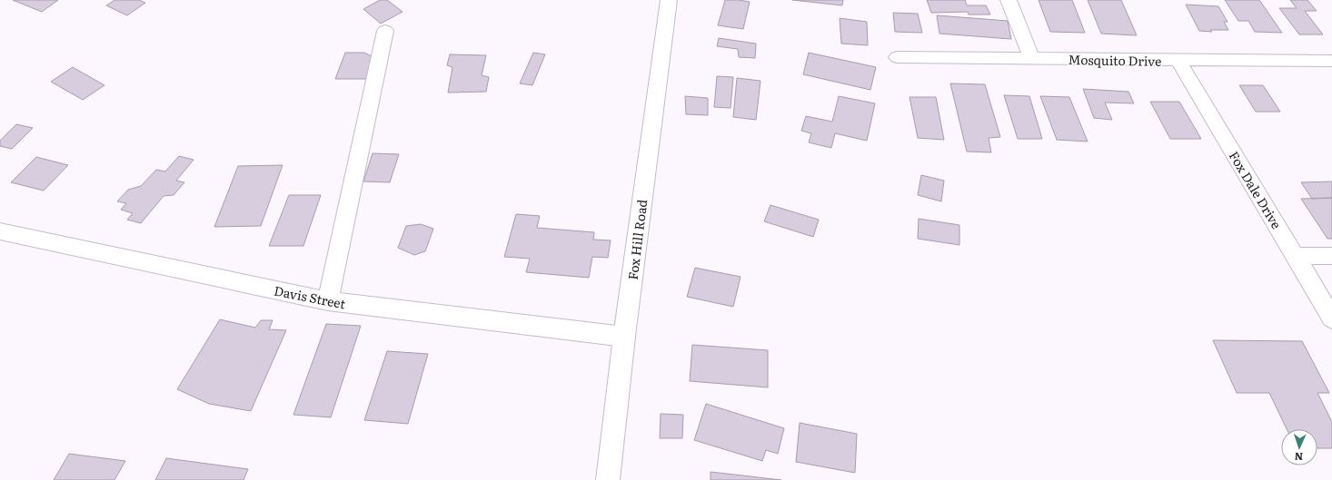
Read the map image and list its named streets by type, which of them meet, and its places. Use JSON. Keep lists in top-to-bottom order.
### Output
{
  "streets": {
    "street": [
      "Mosquito Drive",
      "Fox Dale Drive",
      "Fox Hill Road",
      "Davis Street"
    ]
  },
  "crossings": [
    ["Mosquito Drive", "Fox Dale Drive"],
    ["Fox Hill Road", "Davis Street"]
  ],
  "north": "bottom"
}
